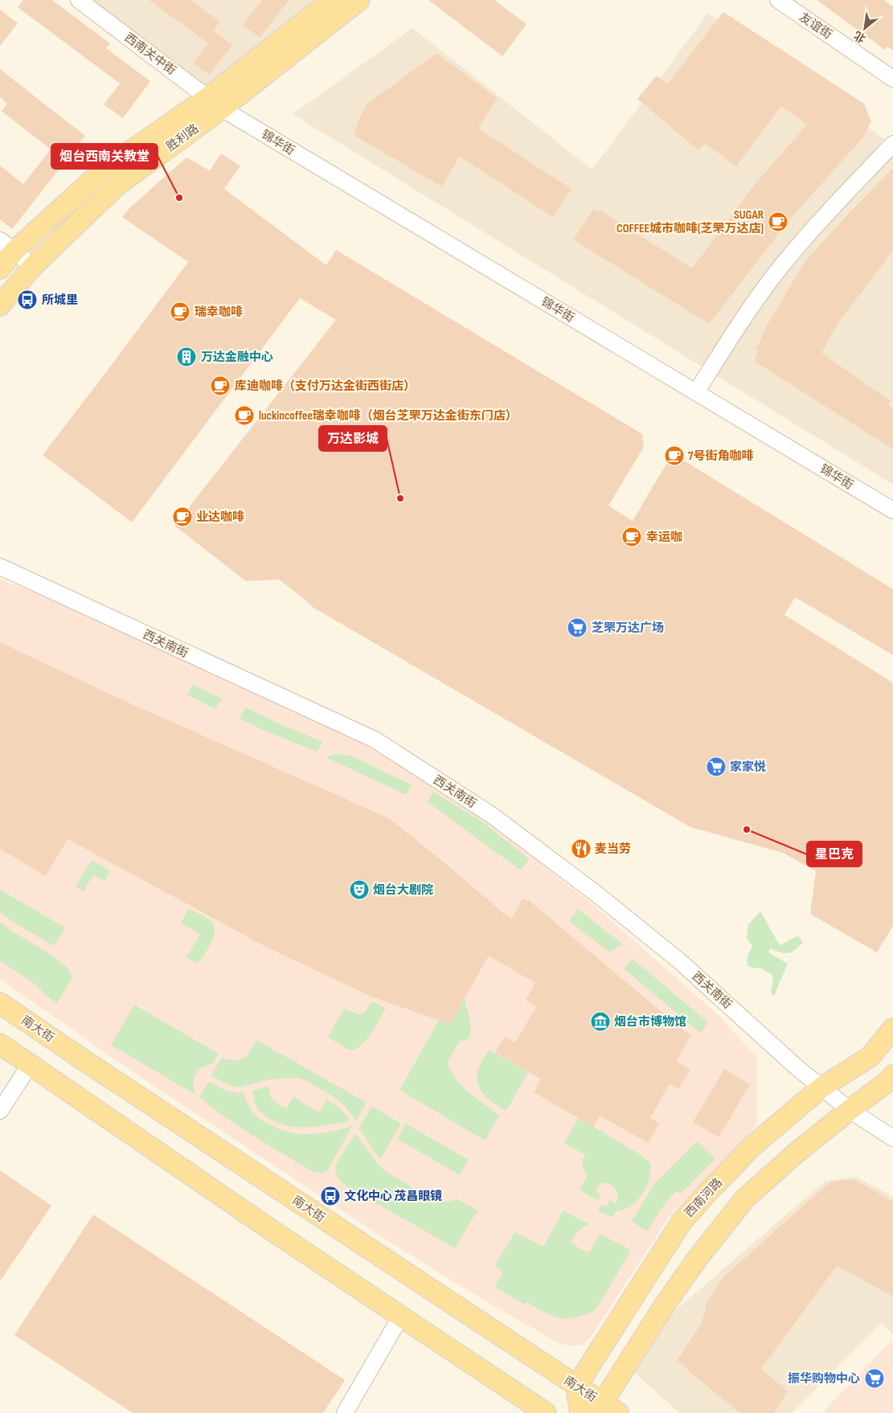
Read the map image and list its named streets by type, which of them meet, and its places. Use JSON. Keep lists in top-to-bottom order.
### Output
{
  "streets": {
    "main road": ["胜利路", "南大街", "西南河路"],
    "street": [
      "友谊街",
      "西南关中街",
      "锦华街",
      "西关南街"
    ]
  },
  "crossings": [
    ["西南关中街", "胜利路"],
    ["西南关中街", "锦华街"],
    ["胜利路", "锦华街"],
    ["西关南街", "西南河路"],
    ["南大街", "西南河路"]
  ],
  "places": {
    "other": ["烟台西南关教堂", "万达影城", "星巴克"],
    "cafe": [
      "SUGAR COFFEE城市咖啡(芝罘万达店)",
      "瑞幸咖啡",
      "库迪咖啡（支付万达金街西街店）",
      "luckincoffee瑞幸咖啡（烟台芝罘万达金街东门店）",
      "7号街角咖啡",
      "业达咖啡",
      "幸运咖"
    ],
    "bus stop": ["所城里", "文化中心 茂昌眼镜"],
    "building": ["万达金融中心"],
    "supermarket": ["芝罘万达广场", "家家悦", "振华购物中心"],
    "restaurant": ["麦当劳"],
    "theatre": ["烟台大剧院"],
    "museum": ["烟台市博物馆"]
  },
  "north": "bottom left"
}
